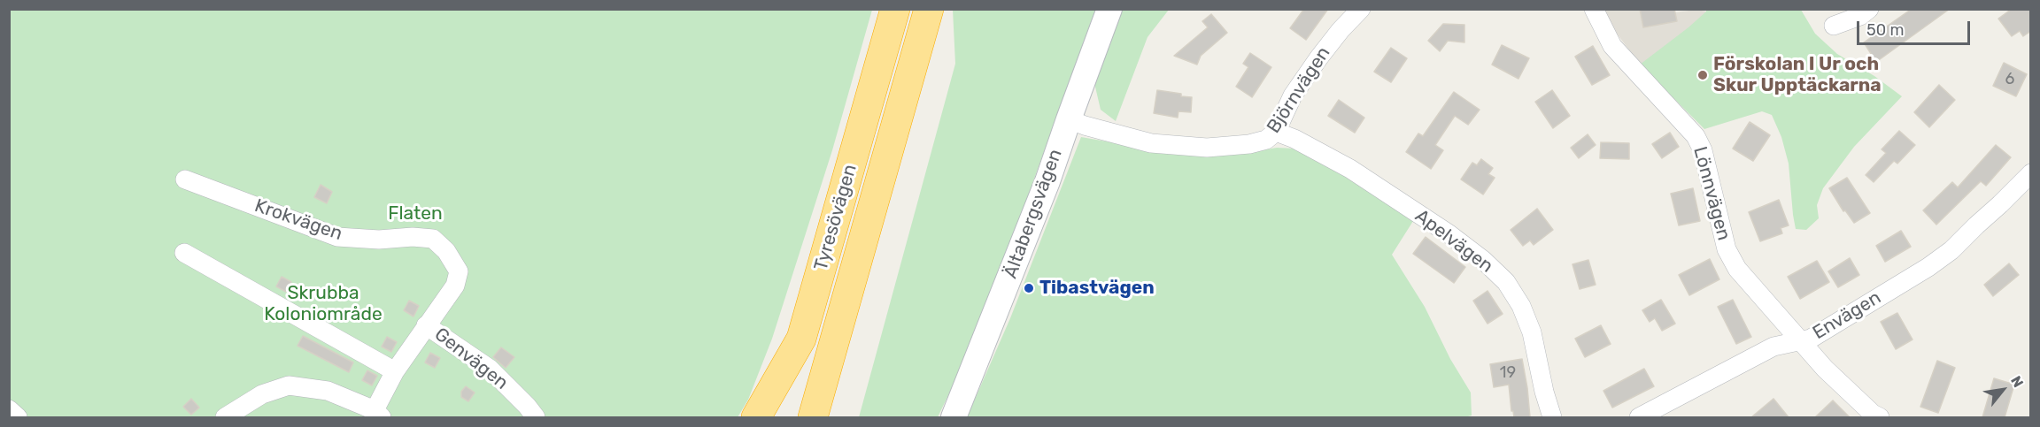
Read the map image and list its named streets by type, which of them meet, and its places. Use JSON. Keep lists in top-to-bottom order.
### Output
{
  "streets": {
    "highway": ["Tyresövägen"],
    "street": [
      "Björnvägen",
      "Lönnvägen",
      "Ältabergsvägen",
      "Krokvägen",
      "Apelvägen",
      "Envägen",
      "Genvägen"
    ]
  },
  "crossings": [
    ["Björnvägen", "Ältabergsvägen"],
    ["Björnvägen", "Apelvägen"],
    ["Lönnvägen", "Envägen"],
    ["Krokvägen", "Genvägen"]
  ],
  "parks": ["Flaten", "Skrubba Koloniområde"],
  "places": ["Förskolan I Ur och Skur Upptäckarna", "Tibastvägen"],
  "house_numbers": ["6", "19"],
  "scale_bar": "50 m",
  "north": "top right"
}
